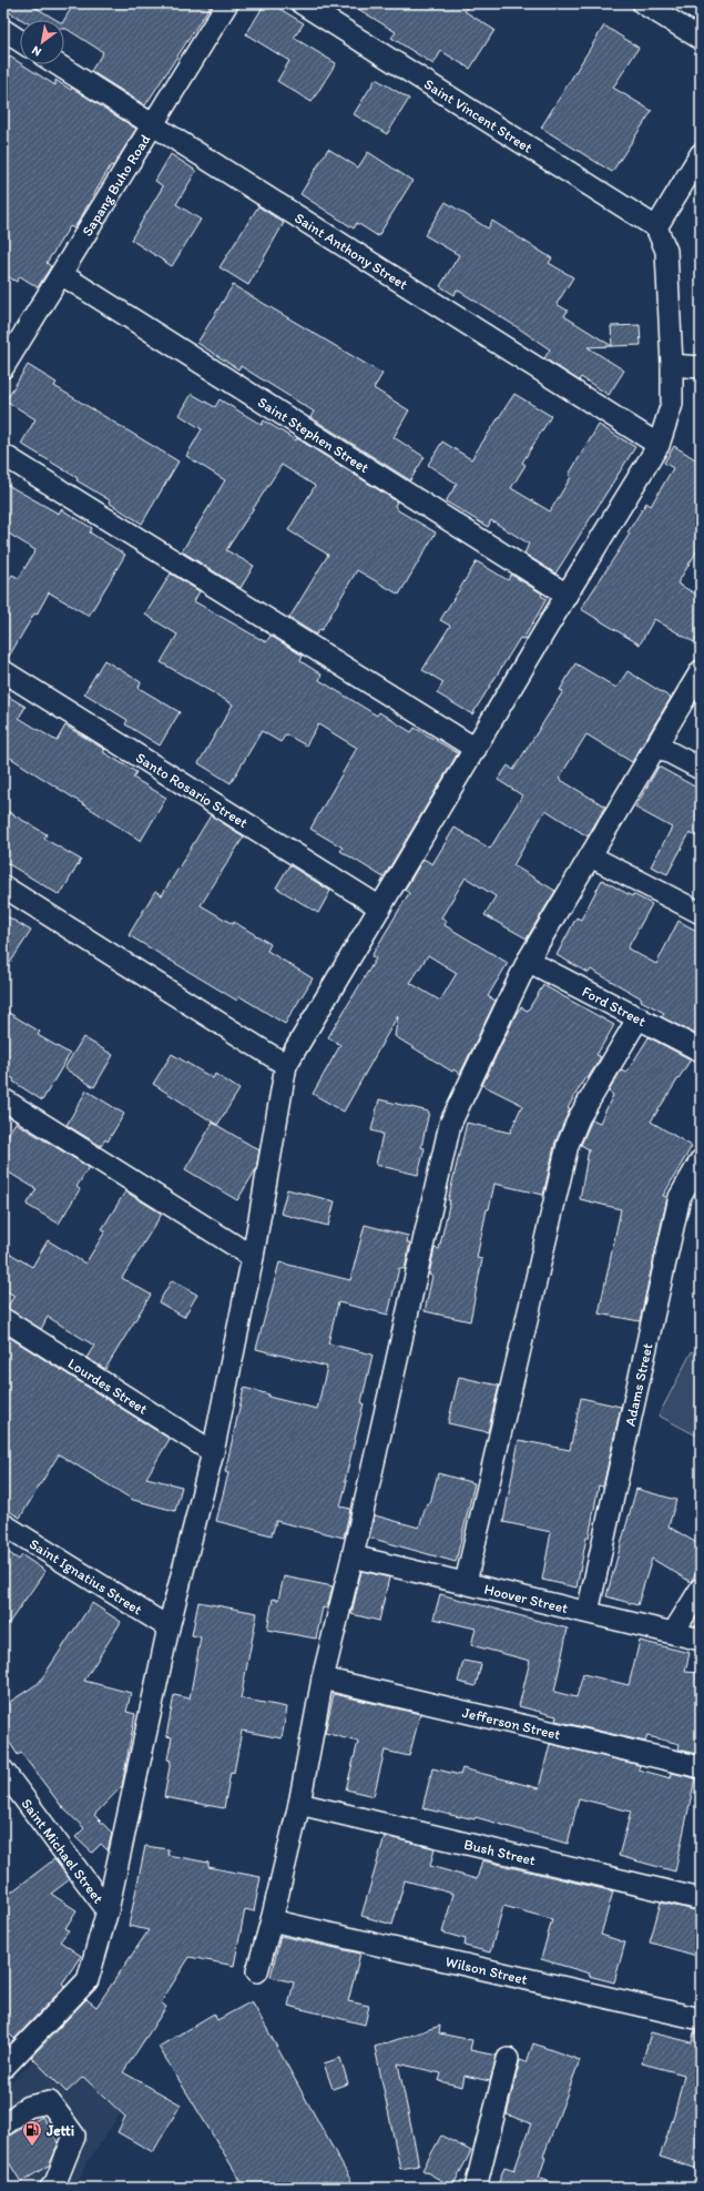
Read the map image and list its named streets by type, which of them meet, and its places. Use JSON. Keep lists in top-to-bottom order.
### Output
{
  "streets": {
    "street": [
      "Saint Vincent Street",
      "Sapang Buho Road",
      "Saint Anthony Street",
      "Saint Stephen Street",
      "Santo Rosario Street",
      "Ford Street",
      "Adams Street",
      "Lourdes Street",
      "Saint Ignatius Street",
      "Hoover Street",
      "Jefferson Street",
      "Saint Michael Street",
      "Bush Street",
      "Wilson Street"
    ]
  },
  "crossings": [
    ["Sapang Buho Road", "Saint Anthony Street"],
    ["Sapang Buho Road", "Saint Stephen Street"],
    ["Adams Street", "Hoover Street"]
  ],
  "places": {
    "fuel station": ["Jetti"]
  },
  "north": "bottom left"
}
